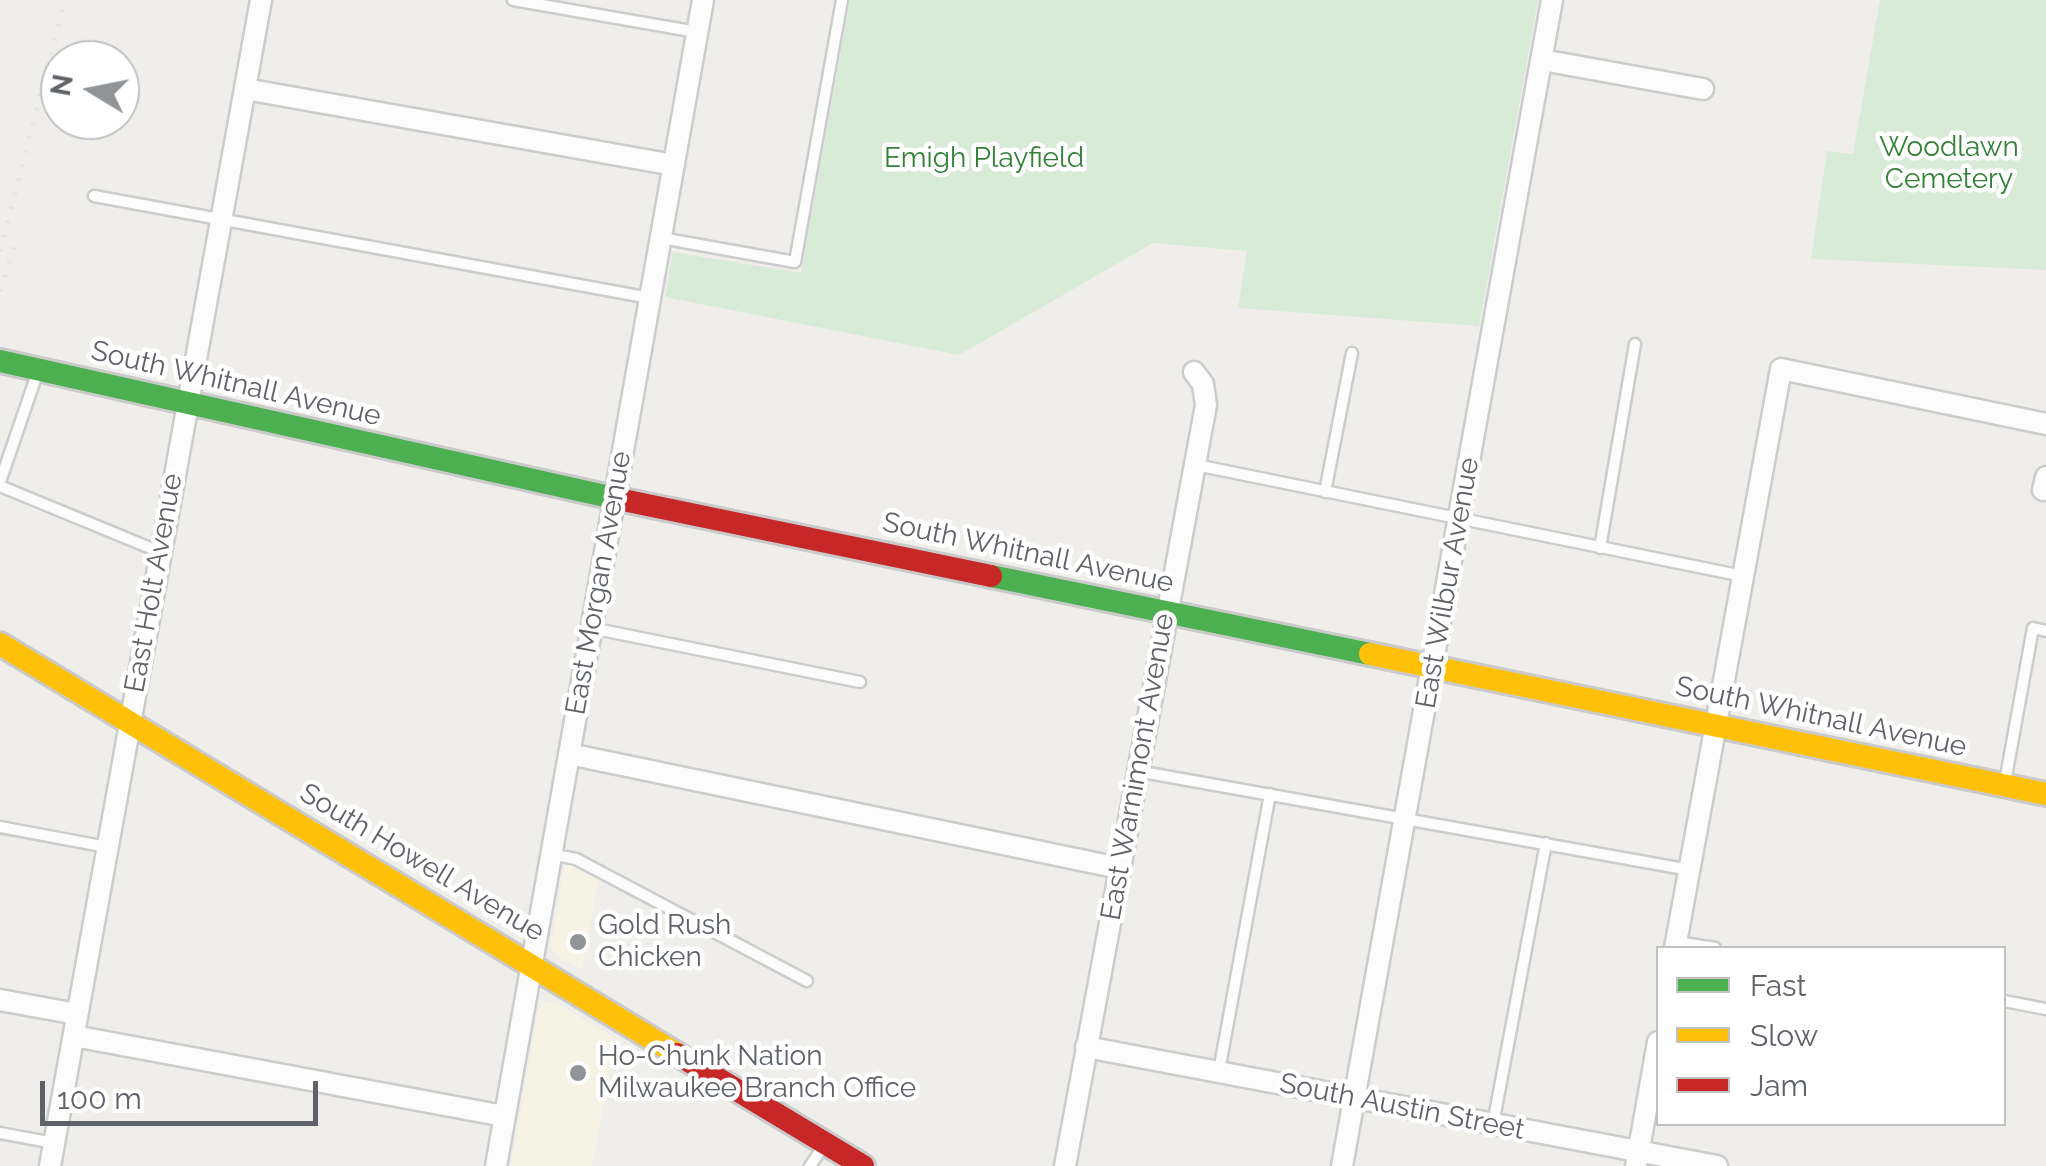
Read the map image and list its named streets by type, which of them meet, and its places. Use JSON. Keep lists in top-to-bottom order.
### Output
{
  "streets": {
    "street": [
      "South Whitnall Avenue",
      "East Holt Avenue",
      "East Morgan Avenue",
      "East Wilbur Avenue",
      "East Warnimont Avenue",
      "South Howell Avenue",
      "South Austin Street"
    ]
  },
  "crossings": [
    ["South Whitnall Avenue", "East Holt Avenue"],
    ["South Whitnall Avenue", "East Morgan Avenue"],
    ["South Whitnall Avenue", "East Wilbur Avenue"],
    ["South Whitnall Avenue", "East Warnimont Avenue"],
    ["East Holt Avenue", "South Howell Avenue"],
    ["East Morgan Avenue", "South Howell Avenue"],
    ["East Wilbur Avenue", "South Austin Street"],
    ["East Warnimont Avenue", "South Austin Street"]
  ],
  "parks": ["Woodlawn Cemetery", "Emigh Playfield"],
  "places": ["Gold Rush Chicken", "Ho-Chunk Nation Milwaukee Branch Office"],
  "legend": ["Fast", "Slow", "Jam"],
  "scale_bar": "100 m",
  "north": "left"
}
